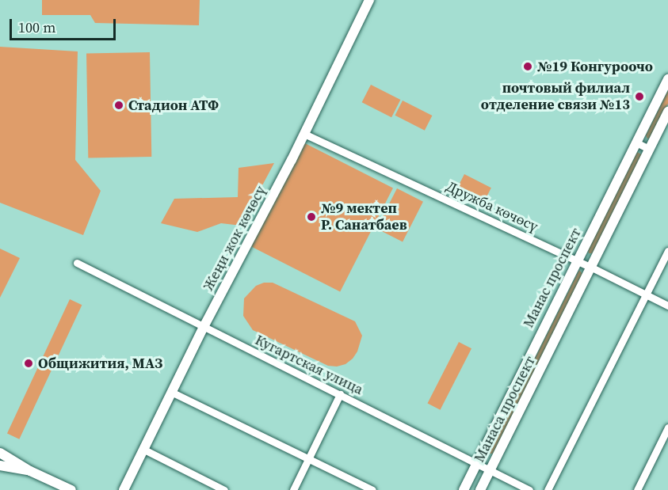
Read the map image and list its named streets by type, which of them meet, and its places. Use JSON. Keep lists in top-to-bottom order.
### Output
{
  "streets": {
    "main road": ["Жеңи жок көчөсү", "Манас проспект", "Манаса проспект"],
    "street": ["Дружба көчөсү", "Кугартская улица"]
  },
  "crossings": [
    ["Дружба көчөсү", "Жеңи жок көчөсү"],
    ["Дружба көчөсү", "Манас проспект"],
    ["Дружба көчөсү", "Манаса проспект"],
    ["Жеңи жок көчөсү", "Кугартская улица"],
    ["Манас проспект", "Кугартская улица"],
    ["Кугартская улица", "Манаса проспект"]
  ],
  "places": [
    "№19 Конгуроочо",
    "почтовый филиал отделение связи №13",
    "Стадион АТФ",
    "№9 мектеп Р. Санатбаев",
    "Общижития, МАЗ"
  ],
  "scale_bar": "100 m"
}
